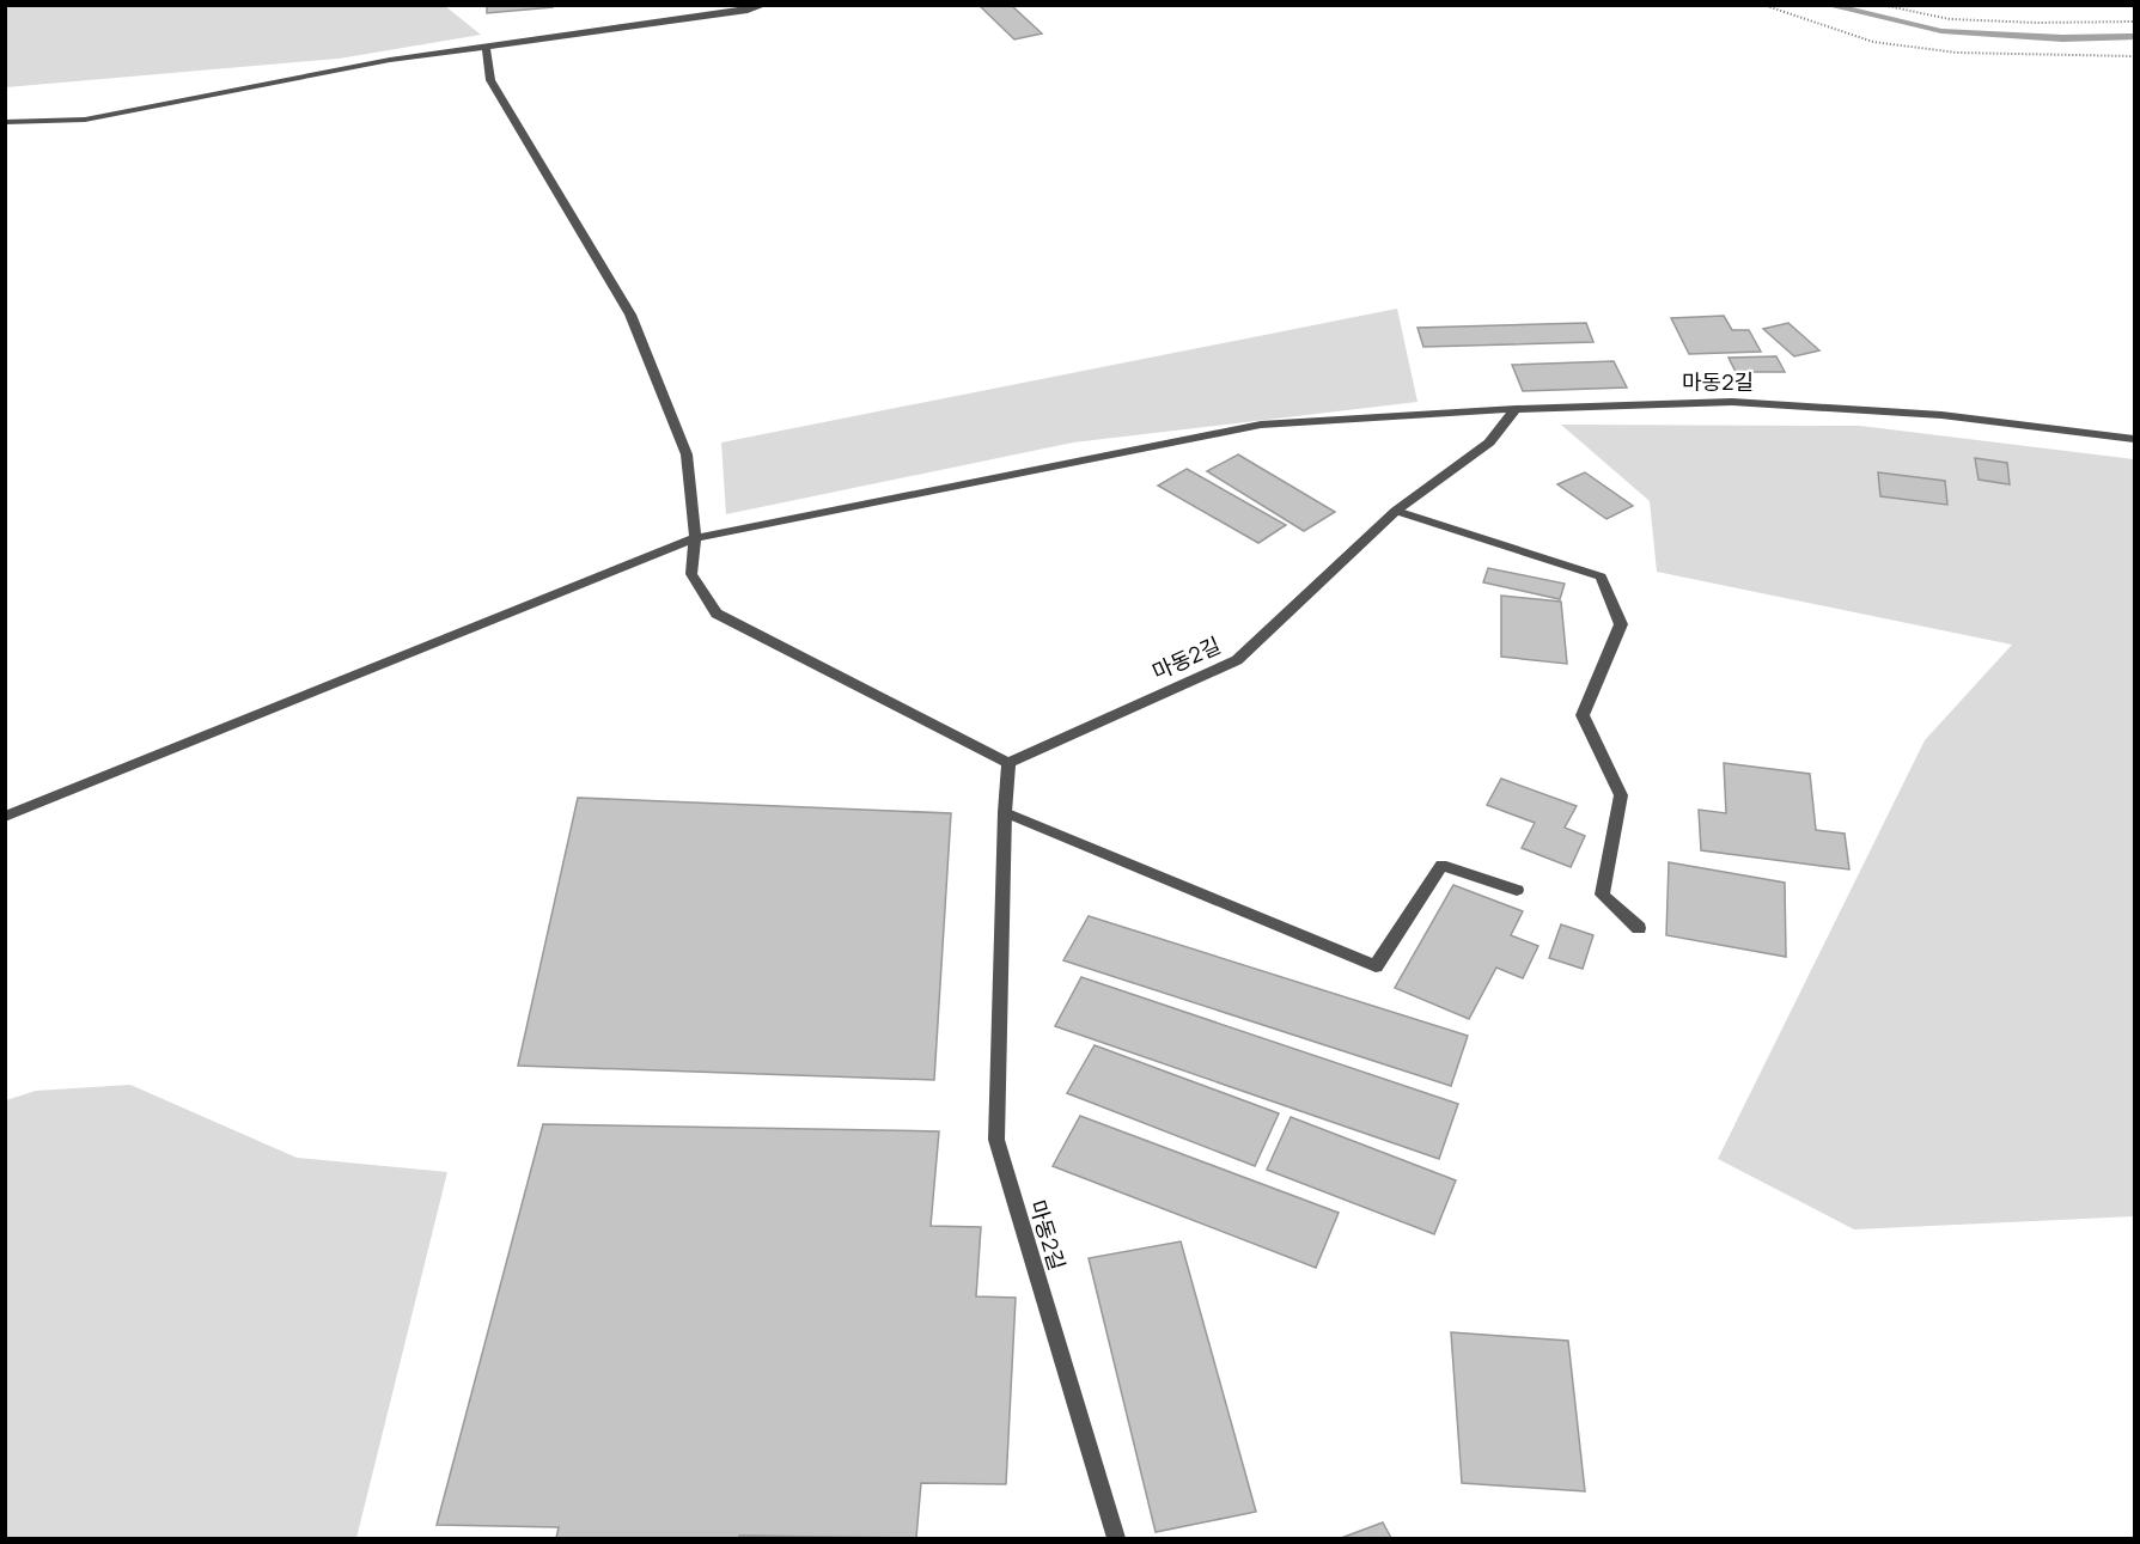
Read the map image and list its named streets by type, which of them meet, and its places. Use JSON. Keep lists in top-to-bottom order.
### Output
{
  "streets": {
    "street": ["마동2길"]
  }
}
